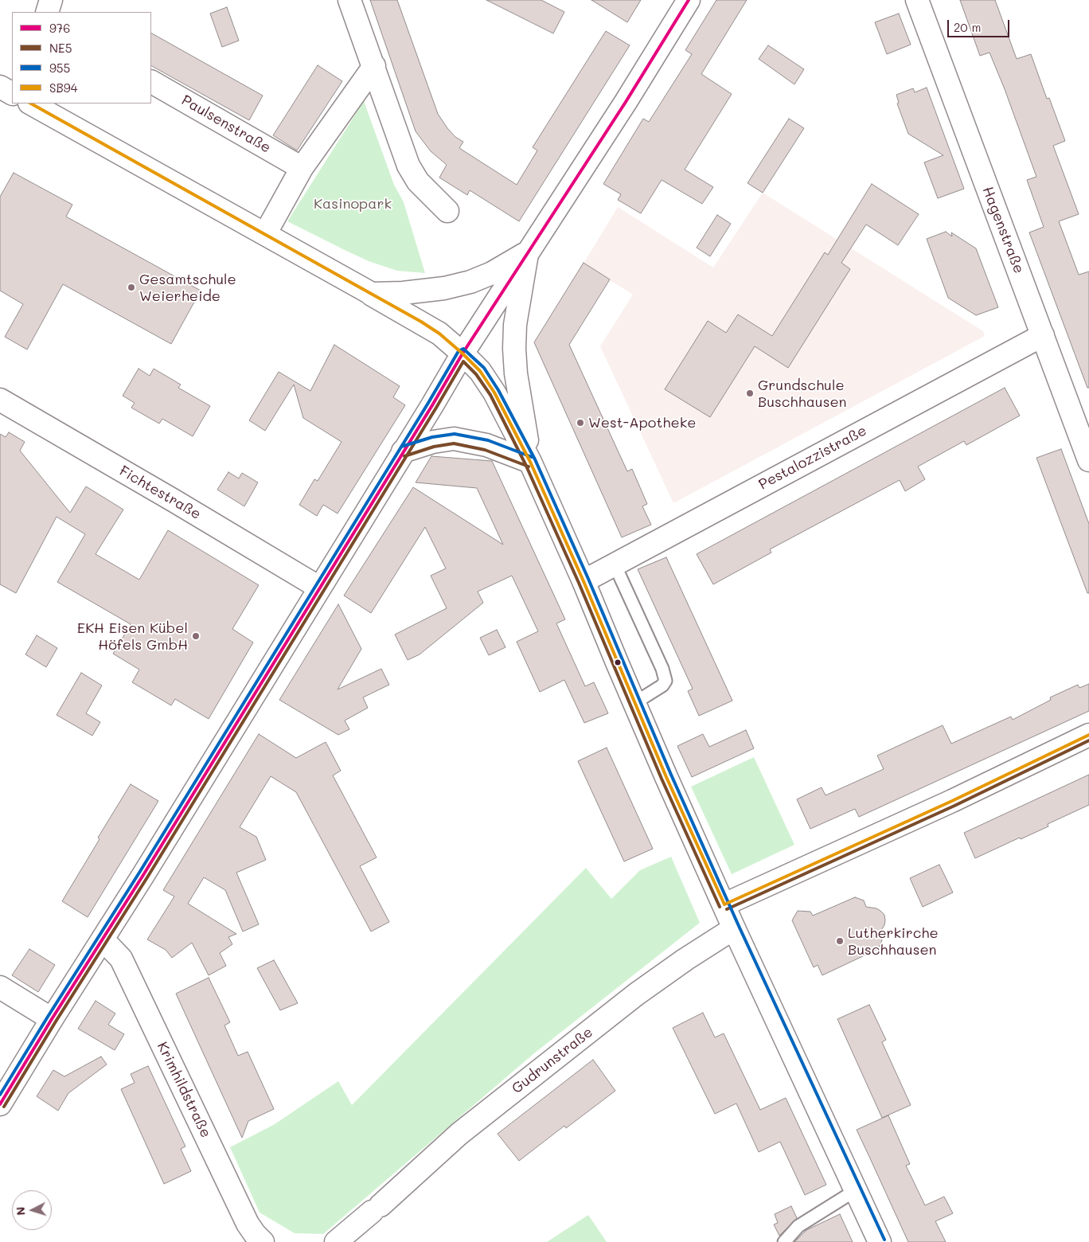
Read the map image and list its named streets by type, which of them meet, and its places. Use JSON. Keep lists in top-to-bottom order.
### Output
{
  "streets": {
    "street": [
      "Paulsenstraße",
      "Hagenstraße",
      "Pestalozzistraße",
      "Fichtestraße",
      "Gudrunstraße",
      "Krimhildstraße"
    ]
  },
  "crossings": [
    ["Hagenstraße", "Pestalozzistraße"]
  ],
  "parks": ["Kasinopark"],
  "places": [
    "Gesamtschule Weierheide",
    "Grundschule Buschhausen",
    "West-Apotheke",
    "EKH Eisen Kübel Höfels GmbH",
    "Lutherkirche Buschhausen"
  ],
  "lines": [
    "transit line 976",
    "transit line SB94",
    "transit line 955",
    "transit line NE5"
  ],
  "legend": [
    "976",
    "NE5",
    "955",
    "SB94"
  ],
  "scale_bar": "20 m",
  "north": "left"
}
